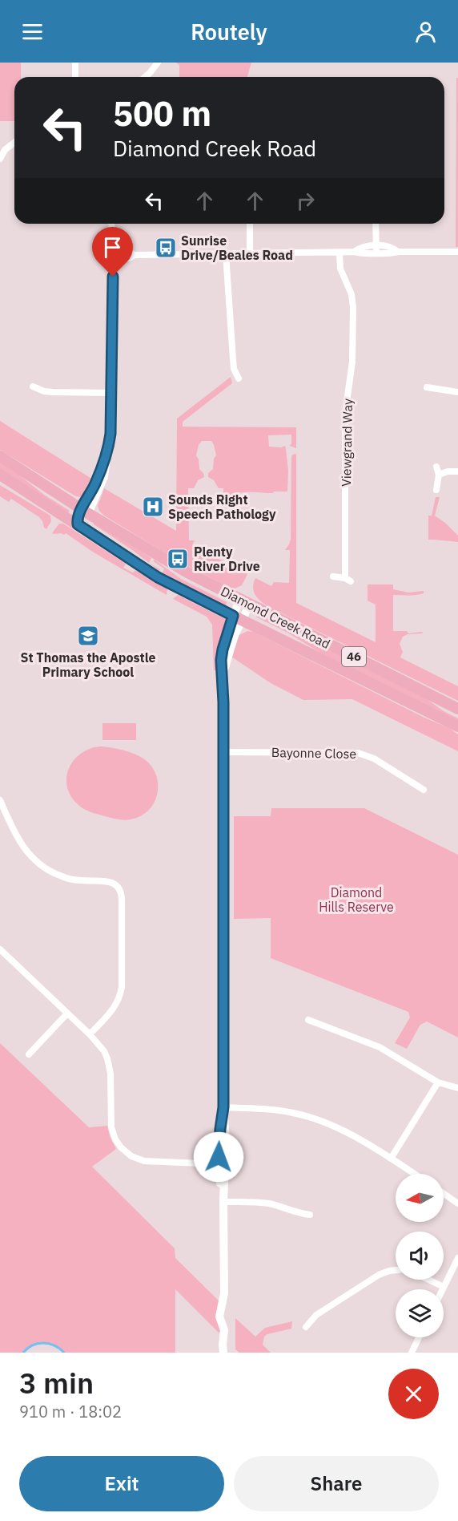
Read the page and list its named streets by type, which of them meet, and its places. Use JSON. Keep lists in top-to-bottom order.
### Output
{
  "streets": {
    "main road": ["Diamond Creek Road", "46"],
    "street": ["Viewgrand Way", "Bayonne Close"]
  },
  "parks": ["Diamond Hills Reserve"],
  "places": {
    "bus stop": ["Sunrise Drive/Beales Road", "Plenty River Drive"],
    "hospital": ["Sounds Right Speech Pathology"],
    "school or university": ["St Thomas the Apostle Primary School"]
  },
  "north": "left",
  "page": {
    "header": "Routely",
    "turn": ["500 m", "Diamond Creek Road"],
    "heading": ["3 min", "910 m · 18:02"],
    "buttons": ["Exit", "Share"]
  }
}
